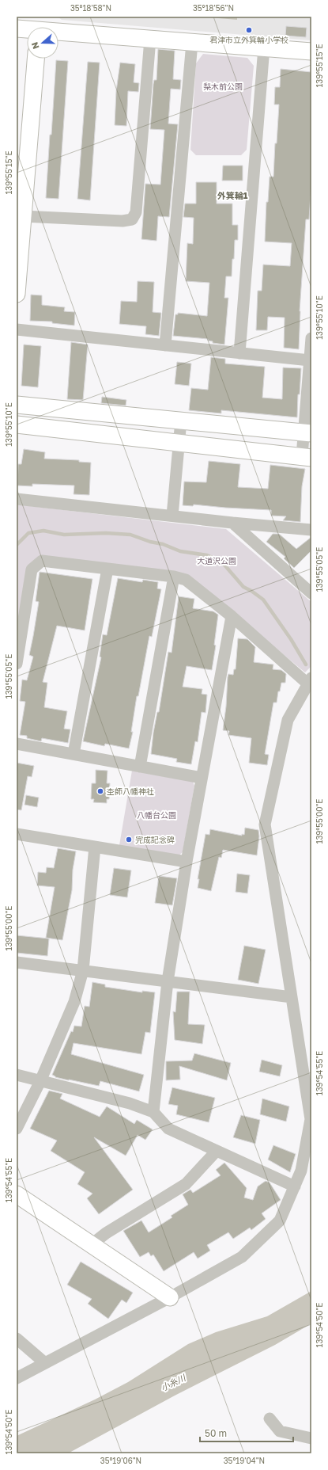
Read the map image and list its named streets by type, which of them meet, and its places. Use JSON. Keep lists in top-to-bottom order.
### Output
{
  "districts": ["外箕輪1"],
  "water": ["小糸川"],
  "parks": ["梨木前公園", "大道沢公園", "八幡台公園"],
  "places": ["君津市立外箕輪小学校", "杢師八幡神社", "完成記念碑"],
  "scale_bar": "50 m",
  "north": "left",
  "coordinates": [
    "35°18'58\"N",
    "35°18'56\"N",
    "139°55'15\"E",
    "139°55'10\"E",
    "139°55'05\"E",
    "139°55'00\"E",
    "139°54'55\"E",
    "139°54'50\"E",
    "35°19'06\"N",
    "35°19'04\"N"
  ]
}
